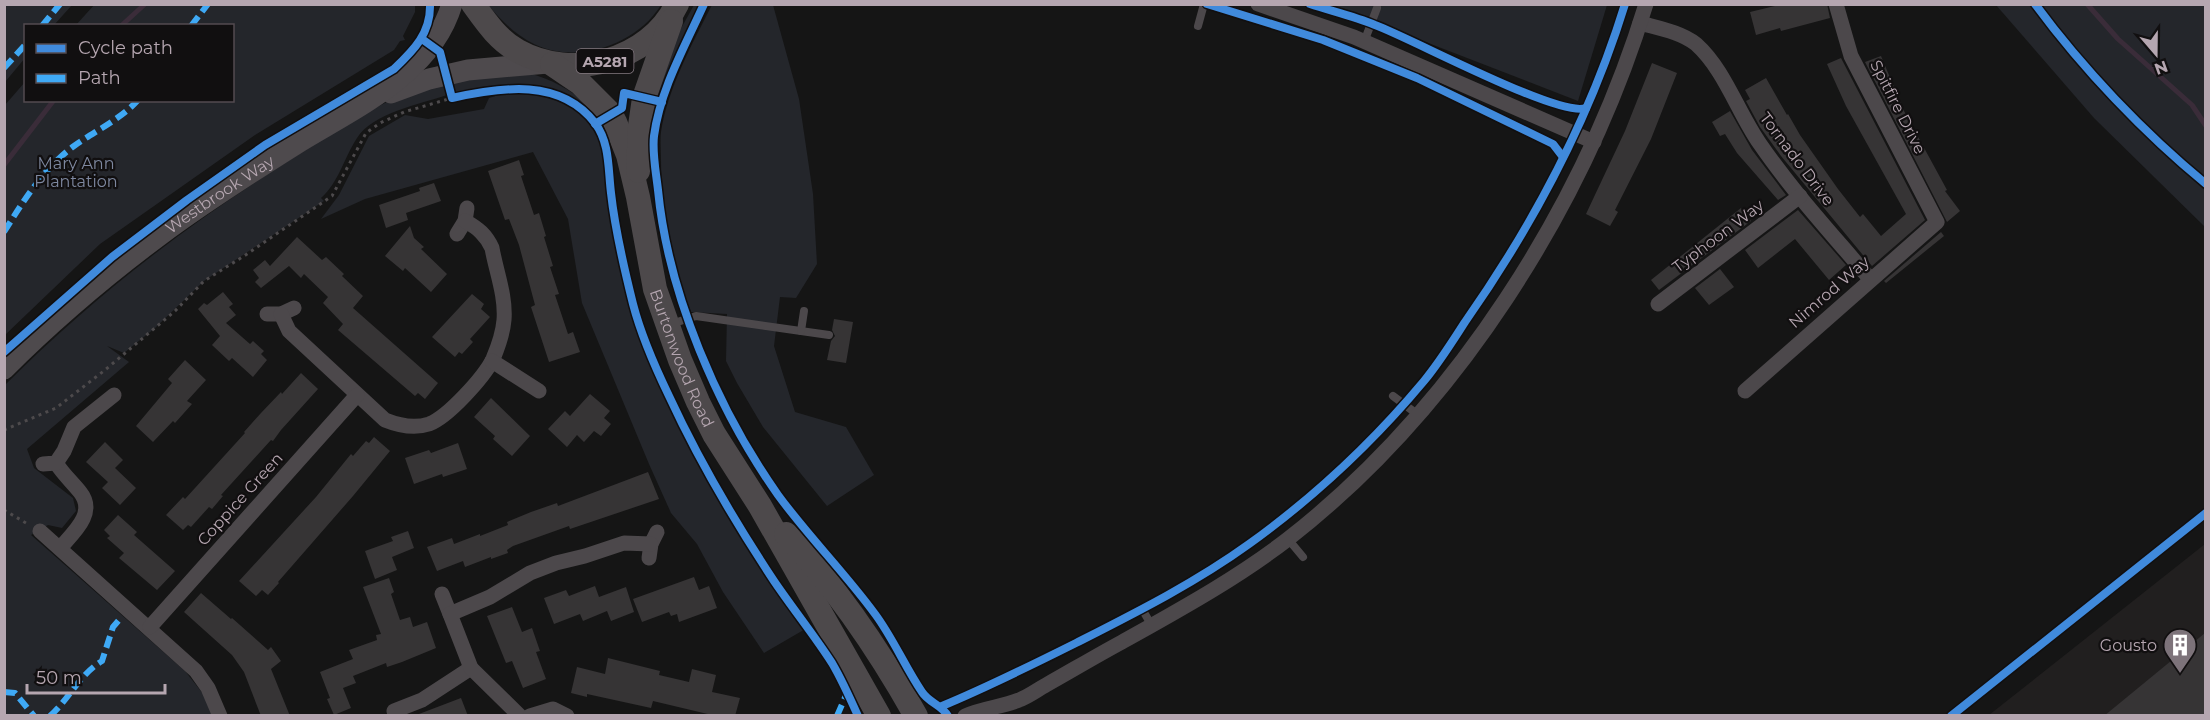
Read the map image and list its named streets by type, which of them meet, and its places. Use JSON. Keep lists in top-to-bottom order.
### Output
{
  "streets": {
    "main road": ["A5281", "Burtonwood Road"],
    "street": [
      "Spitfire Drive",
      "Tornado Drive",
      "Westbrook Way",
      "Typhoon Way",
      "Nimrod Way",
      "Coppice Green"
    ]
  },
  "crossings": [
    ["A5281", "Westbrook Way"],
    ["A5281", "Burtonwood Road"],
    ["Spitfire Drive", "Nimrod Way"],
    ["Tornado Drive", "Typhoon Way"],
    ["Tornado Drive", "Nimrod Way"],
    ["Westbrook Way", "Burtonwood Road"]
  ],
  "parks": ["Mary Ann Plantation"],
  "places": {
    "building": ["Gousto"]
  },
  "legend": ["Cycle path", "Path"],
  "scale_bar": "50 m",
  "north": "bottom"
}
